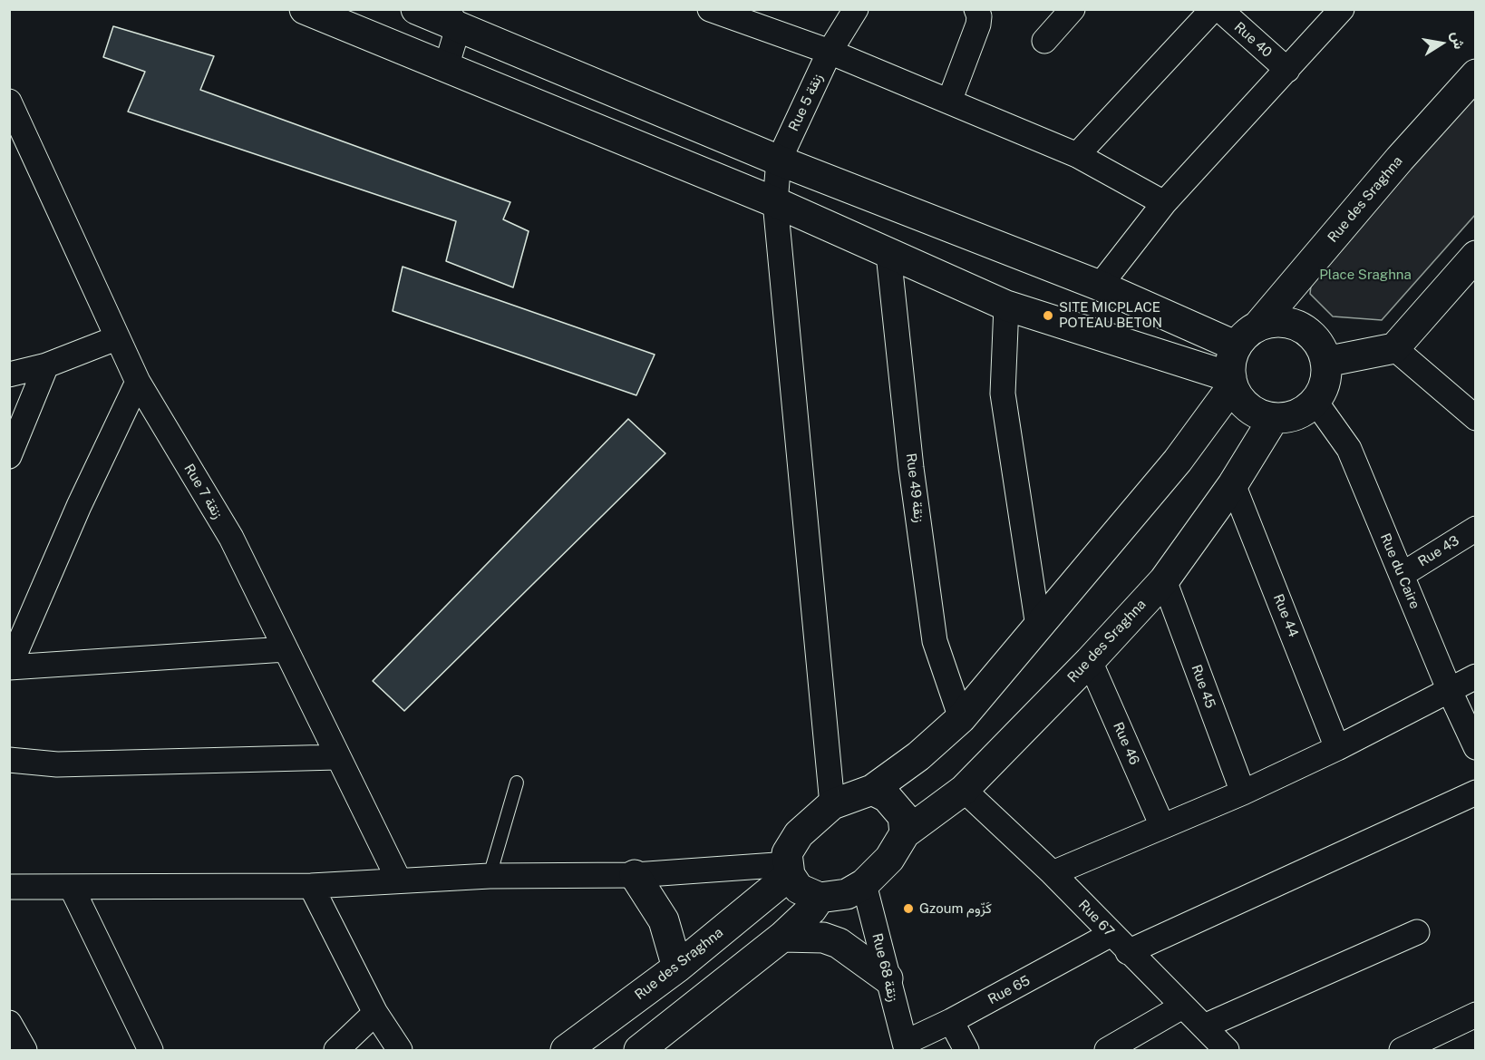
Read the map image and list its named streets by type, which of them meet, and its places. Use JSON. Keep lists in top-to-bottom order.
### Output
{
  "streets": {
    "street": [
      "Rue 40",
      "Rue 5 زنقة",
      "Rue des Sraghna",
      "Rue 49 زنقة",
      "Rue 7 زنقة",
      "Rue 43",
      "Rue du Caire",
      "Rue 44",
      "Rue 45",
      "Rue 46",
      "Rue 67",
      "Rue 68 زنقة",
      "Rue 65"
    ]
  },
  "crossings": [
    ["Rue 5 زنقة", "Rue des Sraghna"],
    ["Rue 5 زنقة", "Rue 68 زنقة"],
    ["Rue des Sraghna", "Rue du Caire"],
    ["Rue des Sraghna", "Rue 44"],
    ["Rue des Sraghna", "Rue 45"],
    ["Rue des Sraghna", "Rue 46"],
    ["Rue des Sraghna", "Rue 67"],
    ["Rue des Sraghna", "Rue 68 زنقة"],
    ["Rue 43", "Rue du Caire"],
    ["Rue 67", "Rue 65"],
    ["Rue 68 زنقة", "Rue 65"]
  ],
  "parks": ["Place Sraghna"],
  "places": ["SITE MICPLACE POTEAU BETON", "Gzoum كَزّوم"],
  "north": "right"
}
